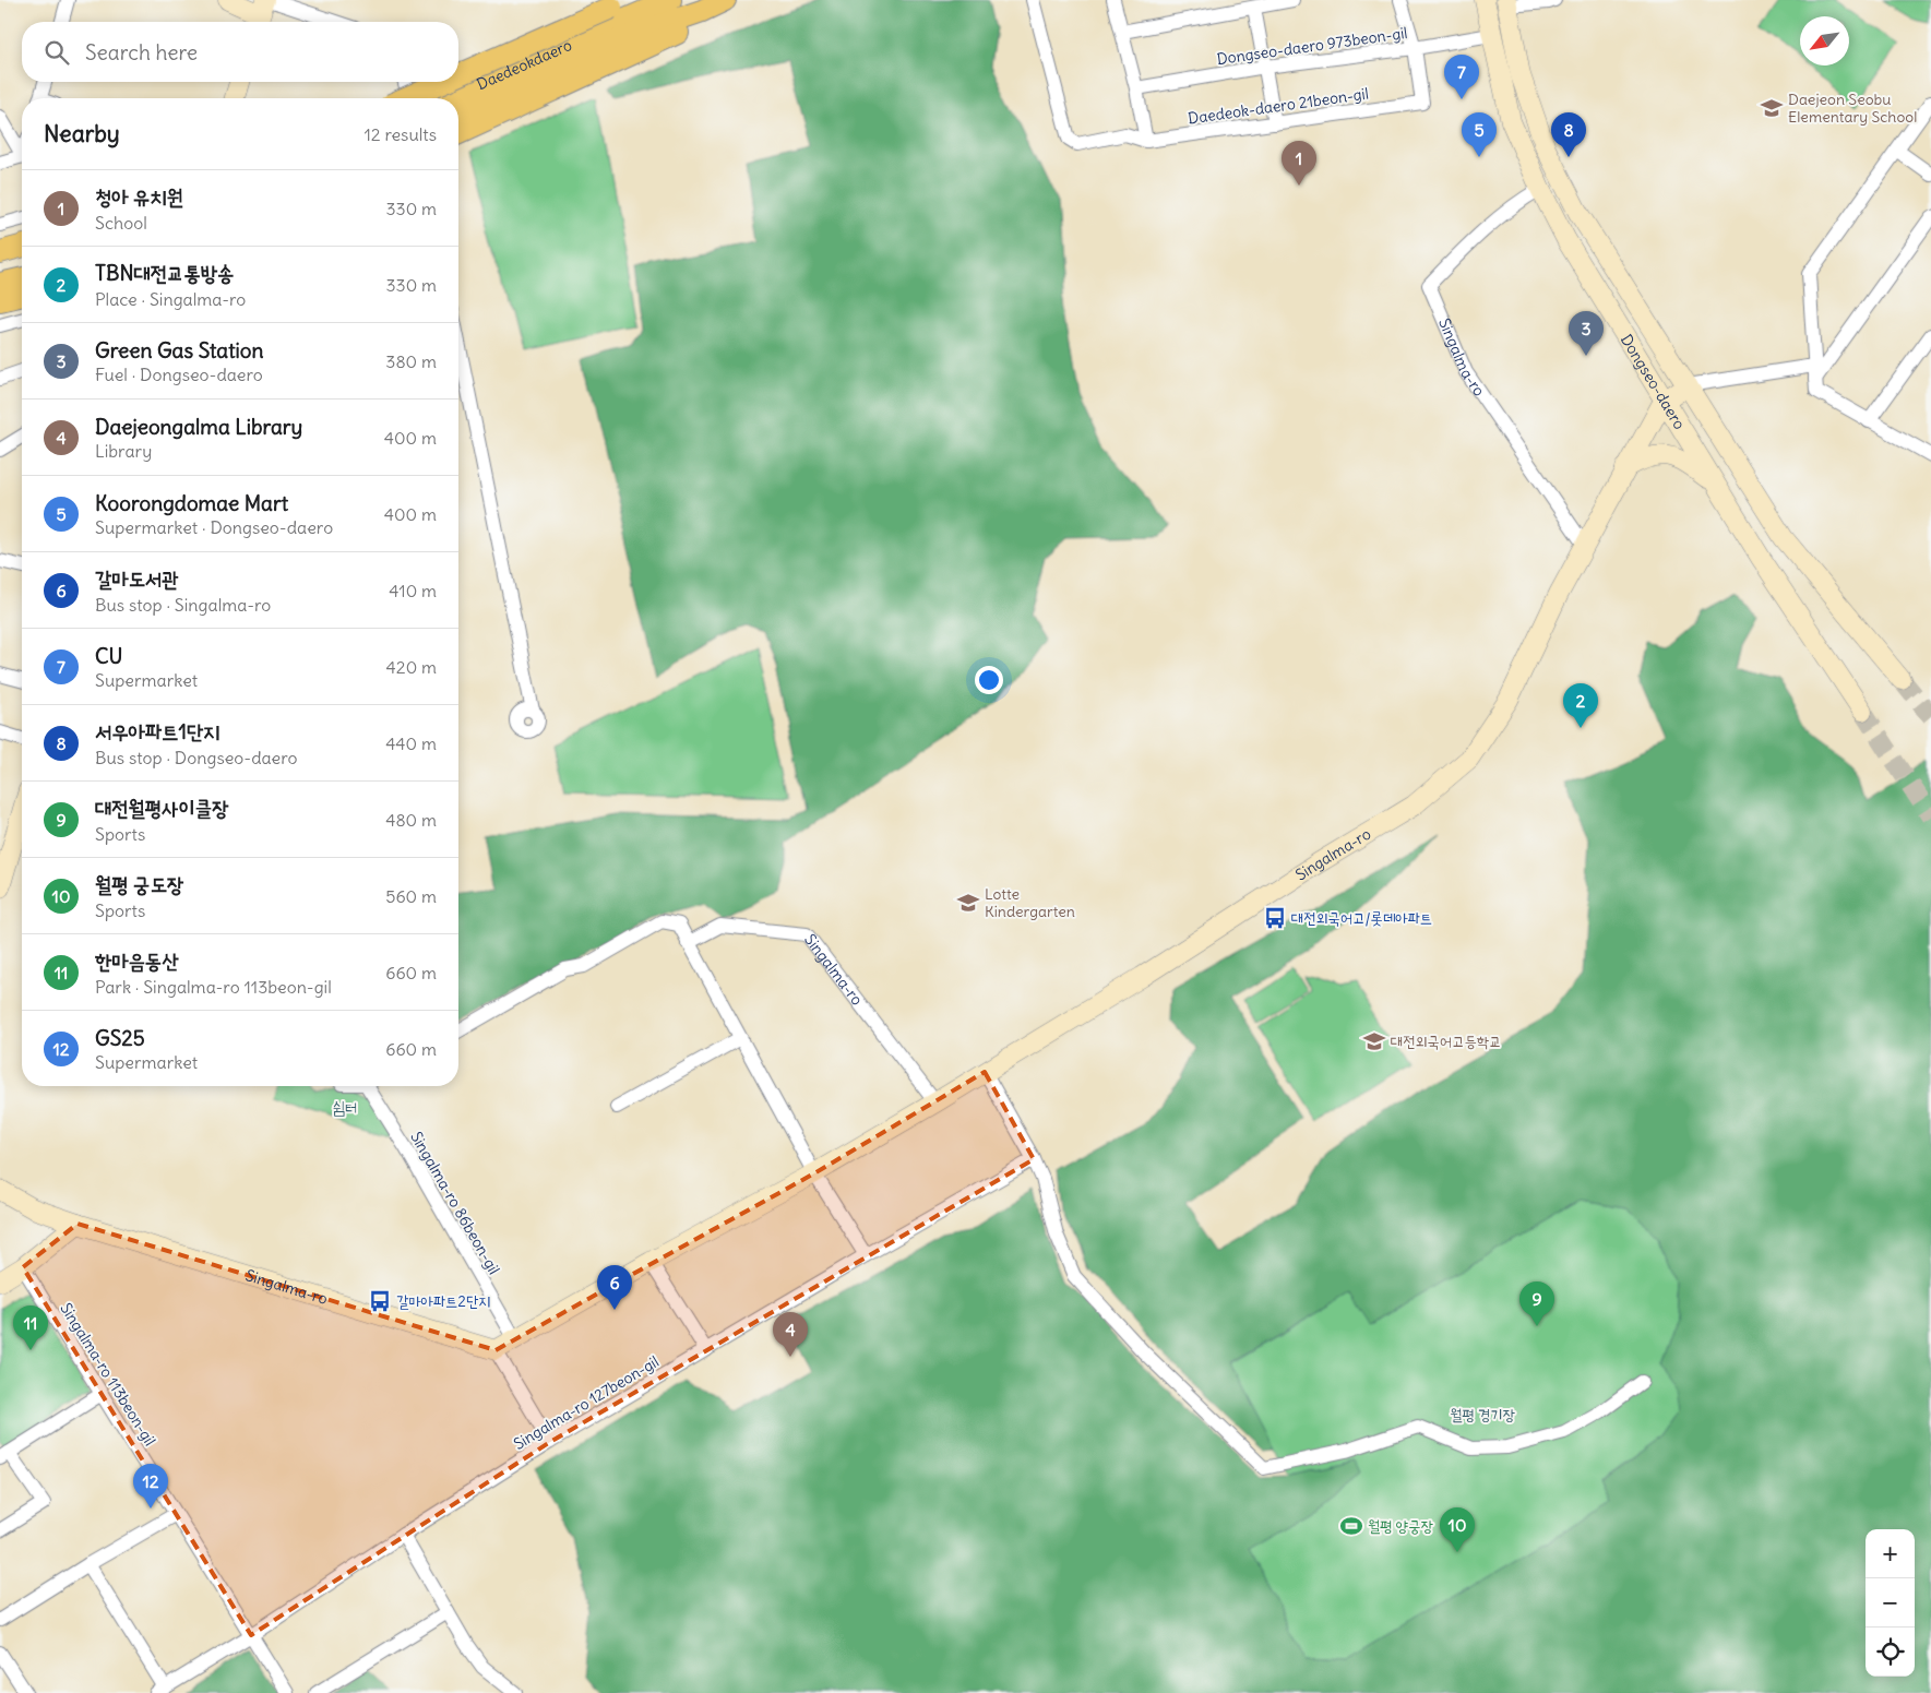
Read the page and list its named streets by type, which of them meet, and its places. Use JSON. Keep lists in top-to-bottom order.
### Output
{
  "streets": {
    "main road": ["Daedeokdaero"],
    "street": [
      "Dongseo-daero 973beon-gil",
      "Daedeok-daero 21beon-gil",
      "Singalma-ro",
      "Dongseo-daero",
      "Singalma-ro 86beon-gil",
      "Singalma-ro 113beon-gil",
      "Singalma-ro 127beon-gil"
    ]
  },
  "crossings": [
    ["Dongseo-daero 973beon-gil", "Daedeok-daero 21beon-gil"],
    ["Dongseo-daero 973beon-gil", "Dongseo-daero"],
    ["Singalma-ro", "Dongseo-daero"],
    ["Singalma-ro", "Singalma-ro 86beon-gil"],
    ["Singalma-ro 113beon-gil", "Singalma-ro 127beon-gil"]
  ],
  "parks": ["쉼터", "월평 경기장"],
  "places": {
    "school or university": ["Daejeon Seobu Elementary School", "Lotte Kindergarten", "대전외국어고등학교"],
    "bus stop": ["대전외국어고/롯데아파트", "갈마아파트2단지"],
    "sports": ["월평 양궁장"]
  },
  "north": "bottom left",
  "page": {
    "search": "Search here",
    "pins": [
      "7",
      "5",
      "8",
      "1",
      "3",
      "2",
      "6",
      "9",
      "11",
      "4",
      "12",
      "10"
    ],
    "heading": ["Nearby", "12 results"],
    "list": [
      {
        "mark": "1",
        "name": "청아 유치원",
        "note": "School",
        "value": "330 m"
      },
      {
        "mark": "2",
        "name": "TBN대전교통방송",
        "note": "Place · Singalma-ro",
        "value": "330 m"
      },
      {
        "mark": "3",
        "name": "Green Gas Station",
        "note": "Fuel · Dongseo-daero",
        "value": "380 m"
      },
      {
        "mark": "4",
        "name": "Daejeongalma Library",
        "note": "Library",
        "value": "400 m"
      },
      {
        "mark": "5",
        "name": "Koorongdomae Mart",
        "note": "Supermarket · Dongseo-daero",
        "value": "400 m"
      },
      {
        "mark": "6",
        "name": "갈마도서관",
        "note": "Bus stop · Singalma-ro",
        "value": "410 m"
      },
      {
        "mark": "7",
        "name": "CU",
        "note": "Supermarket",
        "value": "420 m"
      },
      {
        "mark": "8",
        "name": "서우아파트1단지",
        "note": "Bus stop · Dongseo-daero",
        "value": "440 m"
      },
      {
        "mark": "9",
        "name": "대전월평사이클장",
        "note": "Sports",
        "value": "480 m"
      },
      {
        "mark": "10",
        "name": "월평 궁도장",
        "note": "Sports",
        "value": "560 m"
      },
      {
        "mark": "11",
        "name": "한마음동산",
        "note": "Park · Singalma-ro 113beon-gil",
        "value": "660 m"
      },
      {
        "mark": "12",
        "name": "GS25",
        "note": "Supermarket",
        "value": "660 m"
      }
    ],
    "map_buttons": ["+", "−"]
  }
}
